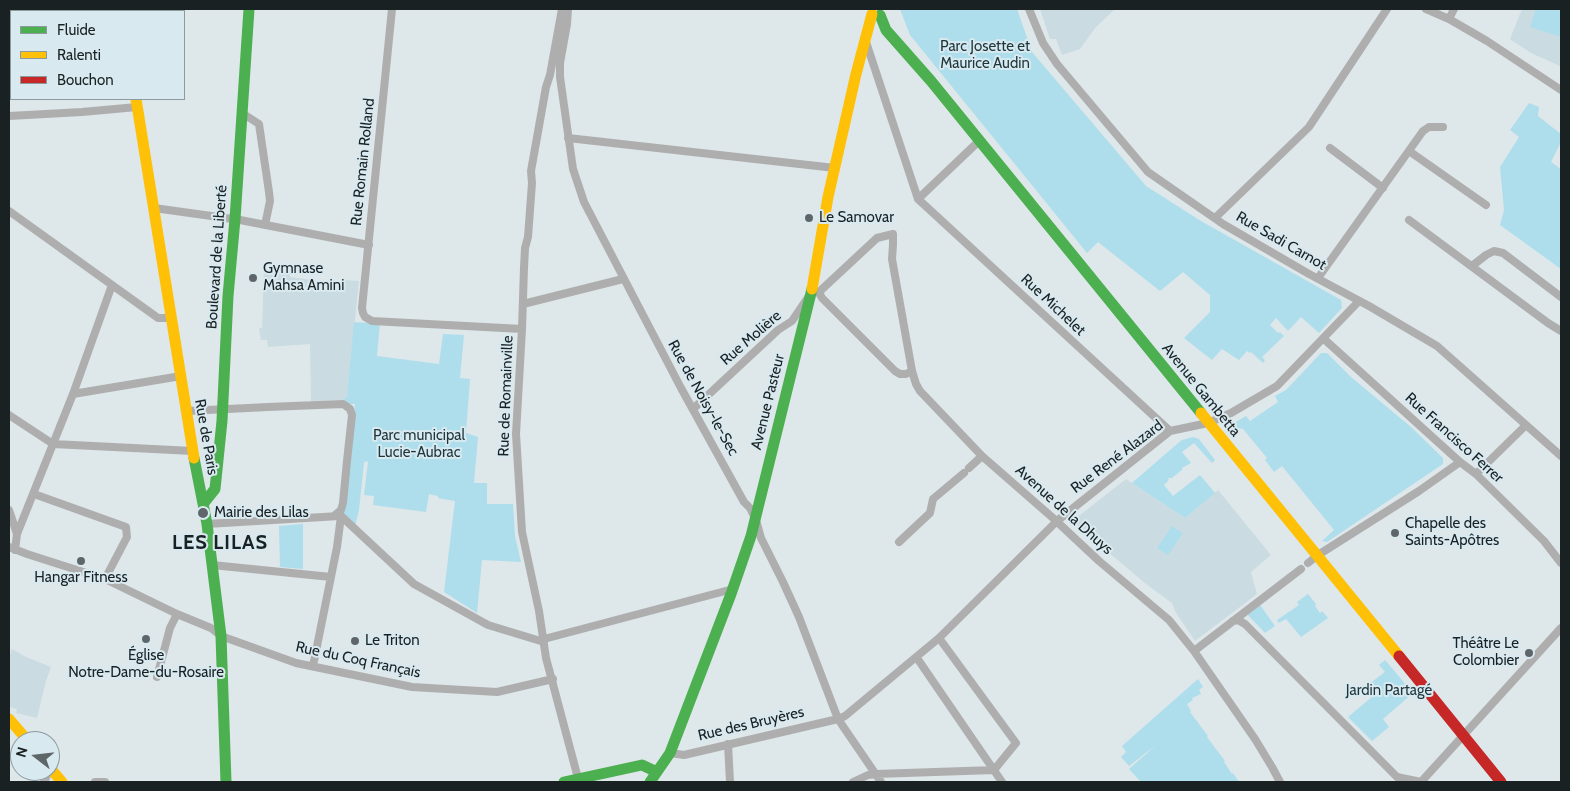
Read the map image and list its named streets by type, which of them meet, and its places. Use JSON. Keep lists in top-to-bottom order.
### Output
{
  "streets": {
    "main road": [
      "Boulevard de la Liberté",
      "Avenue Gambetta",
      "Avenue Pasteur",
      "Rue de Paris"
    ],
    "street": [
      "Rue Romain Rolland",
      "Rue Sadi Carnot",
      "Rue Michelet",
      "Rue Molière",
      "Rue de Romainville",
      "Rue de Noisy-le-Sec",
      "Rue Francisco Ferrer",
      "Rue René Alazard",
      "Avenue de la Dhuys",
      "Rue du Coq Français",
      "Rue des Bruyères"
    ]
  },
  "crossings": [
    ["Rue Romain Rolland", "Rue de Romainville"],
    ["Rue Sadi Carnot", "Rue René Alazard"],
    ["Boulevard de la Liberté", "Rue de Paris"],
    ["Rue Michelet", "Rue René Alazard"],
    ["Rue Molière", "Rue de Noisy-le-Sec"],
    ["Rue Molière", "Avenue Pasteur"],
    ["Rue Molière", "Avenue de la Dhuys"],
    ["Avenue Gambetta", "Avenue Pasteur"],
    ["Avenue Gambetta", "Rue René Alazard"],
    ["Rue de Romainville", "Rue du Coq Français"],
    ["Rue de Noisy-le-Sec", "Avenue Pasteur"],
    ["Rue de Noisy-le-Sec", "Rue René Alazard"],
    ["Rue de Noisy-le-Sec", "Rue des Bruyères"],
    ["Avenue Pasteur", "Rue des Bruyères"],
    ["Rue de Paris", "Rue du Coq Français"],
    ["Rue Francisco Ferrer", "Rue René Alazard"],
    ["Rue René Alazard", "Avenue de la Dhuys"],
    ["Rue René Alazard", "Rue des Bruyères"]
  ],
  "districts": ["LES LILAS"],
  "parks": ["Parc Josette et Maurice Audin", "Parc municipal Lucie-Aubrac", "Jardin Partagé"],
  "places": [
    "Le Samovar",
    "Gymnase Mahsa Amini",
    "Mairie des Lilas",
    "Chapelle des Saints-Apôtres",
    "Hangar Fitness",
    "Église Notre-Dame-du-Rosaire",
    "Le Triton",
    "Théâtre Le Colombier"
  ],
  "legend": ["Fluide", "Ralenti", "Bouchon"],
  "north": "left"
}
